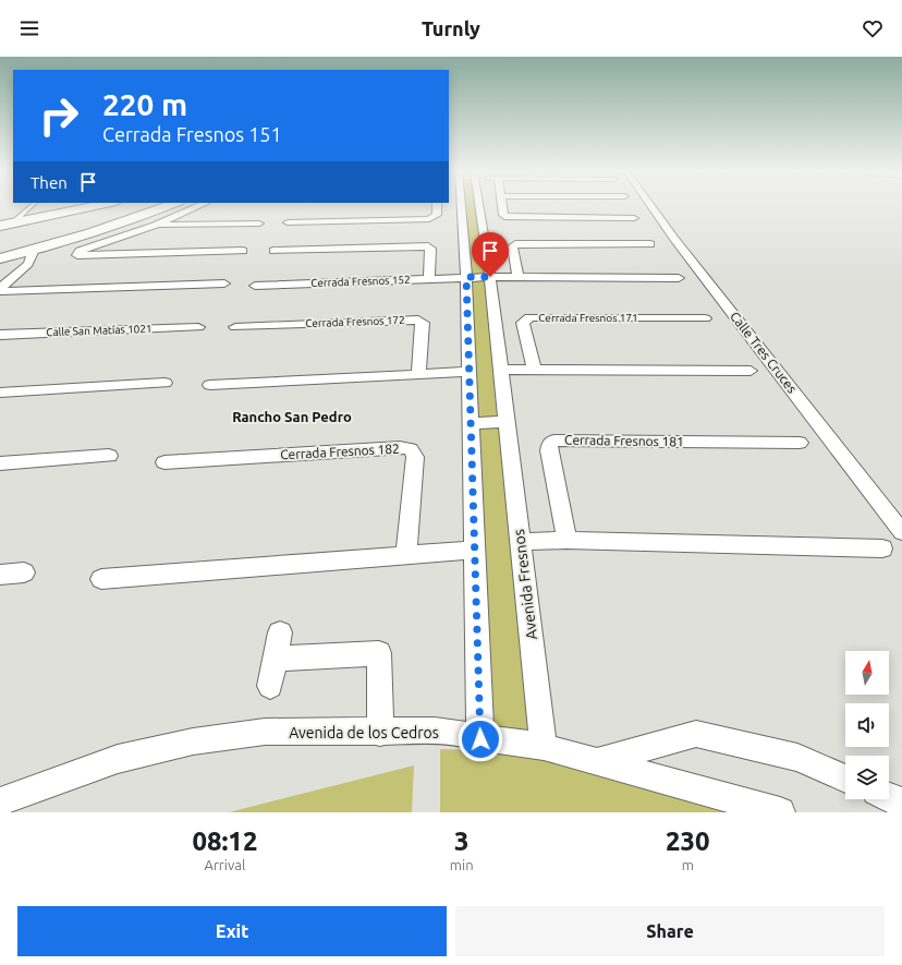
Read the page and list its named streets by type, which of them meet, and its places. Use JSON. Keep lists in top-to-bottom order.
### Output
{
  "streets": {
    "street": [
      "Cerrada Fresnos 152",
      "Cerrada Fresnos 171",
      "Cerrada Fresnos 172",
      "Calle San Matías 1021",
      "Calle Tres Cruces",
      "Cerrada Fresnos 181",
      "Cerrada Fresnos 182",
      "Avenida Fresnos",
      "Avenida de los Cedros"
    ]
  },
  "crossings": [
    ["Cerrada Fresnos 152", "Avenida Fresnos"],
    ["Avenida Fresnos", "Avenida de los Cedros"]
  ],
  "districts": ["Rancho San Pedro"],
  "north": "top",
  "page": {
    "header": "Turnly",
    "turn": ["220 m", "Cerrada Fresnos 151"],
    "then": "Then",
    "eta": [
      "08:12",
      "Arrival",
      "3",
      "min",
      "230",
      "m"
    ],
    "buttons": ["Exit", "Share"]
  }
}
